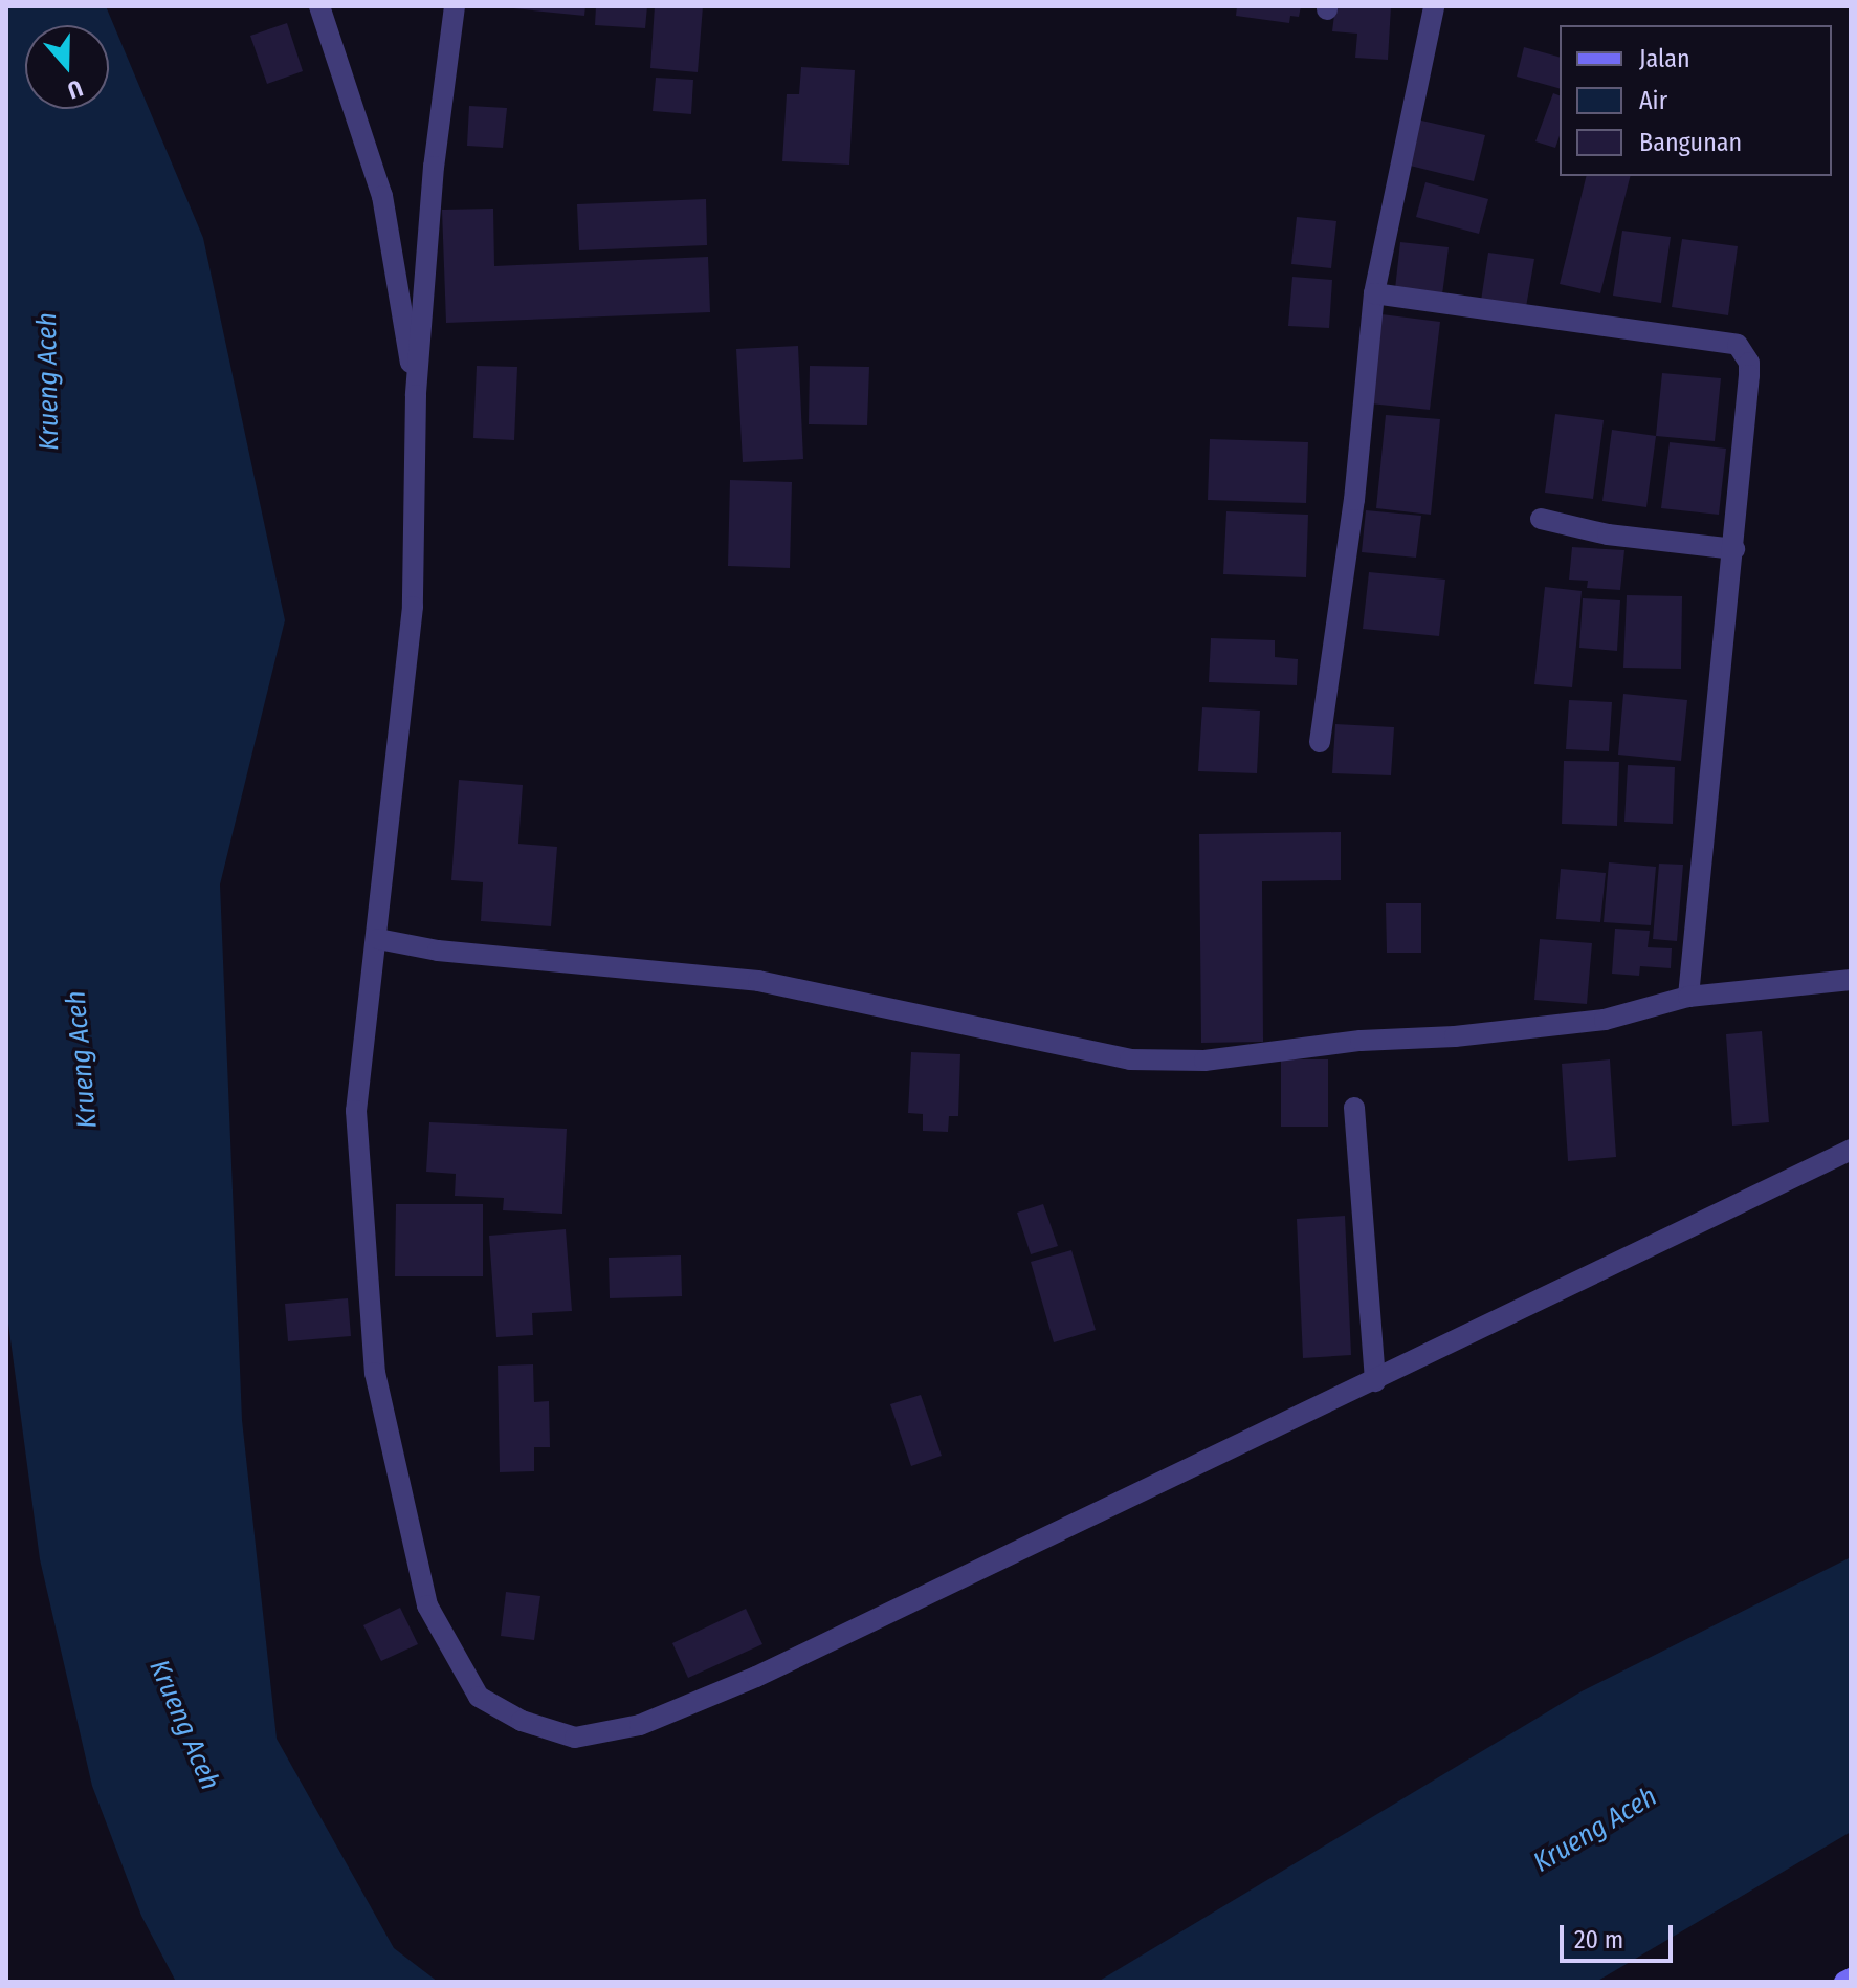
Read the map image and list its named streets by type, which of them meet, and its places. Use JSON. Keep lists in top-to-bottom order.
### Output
{
  "water": ["Krueng Aceh"],
  "legend": ["Jalan", "Air", "Bangunan"],
  "scale_bar": "20 m",
  "north": "bottom"
}
